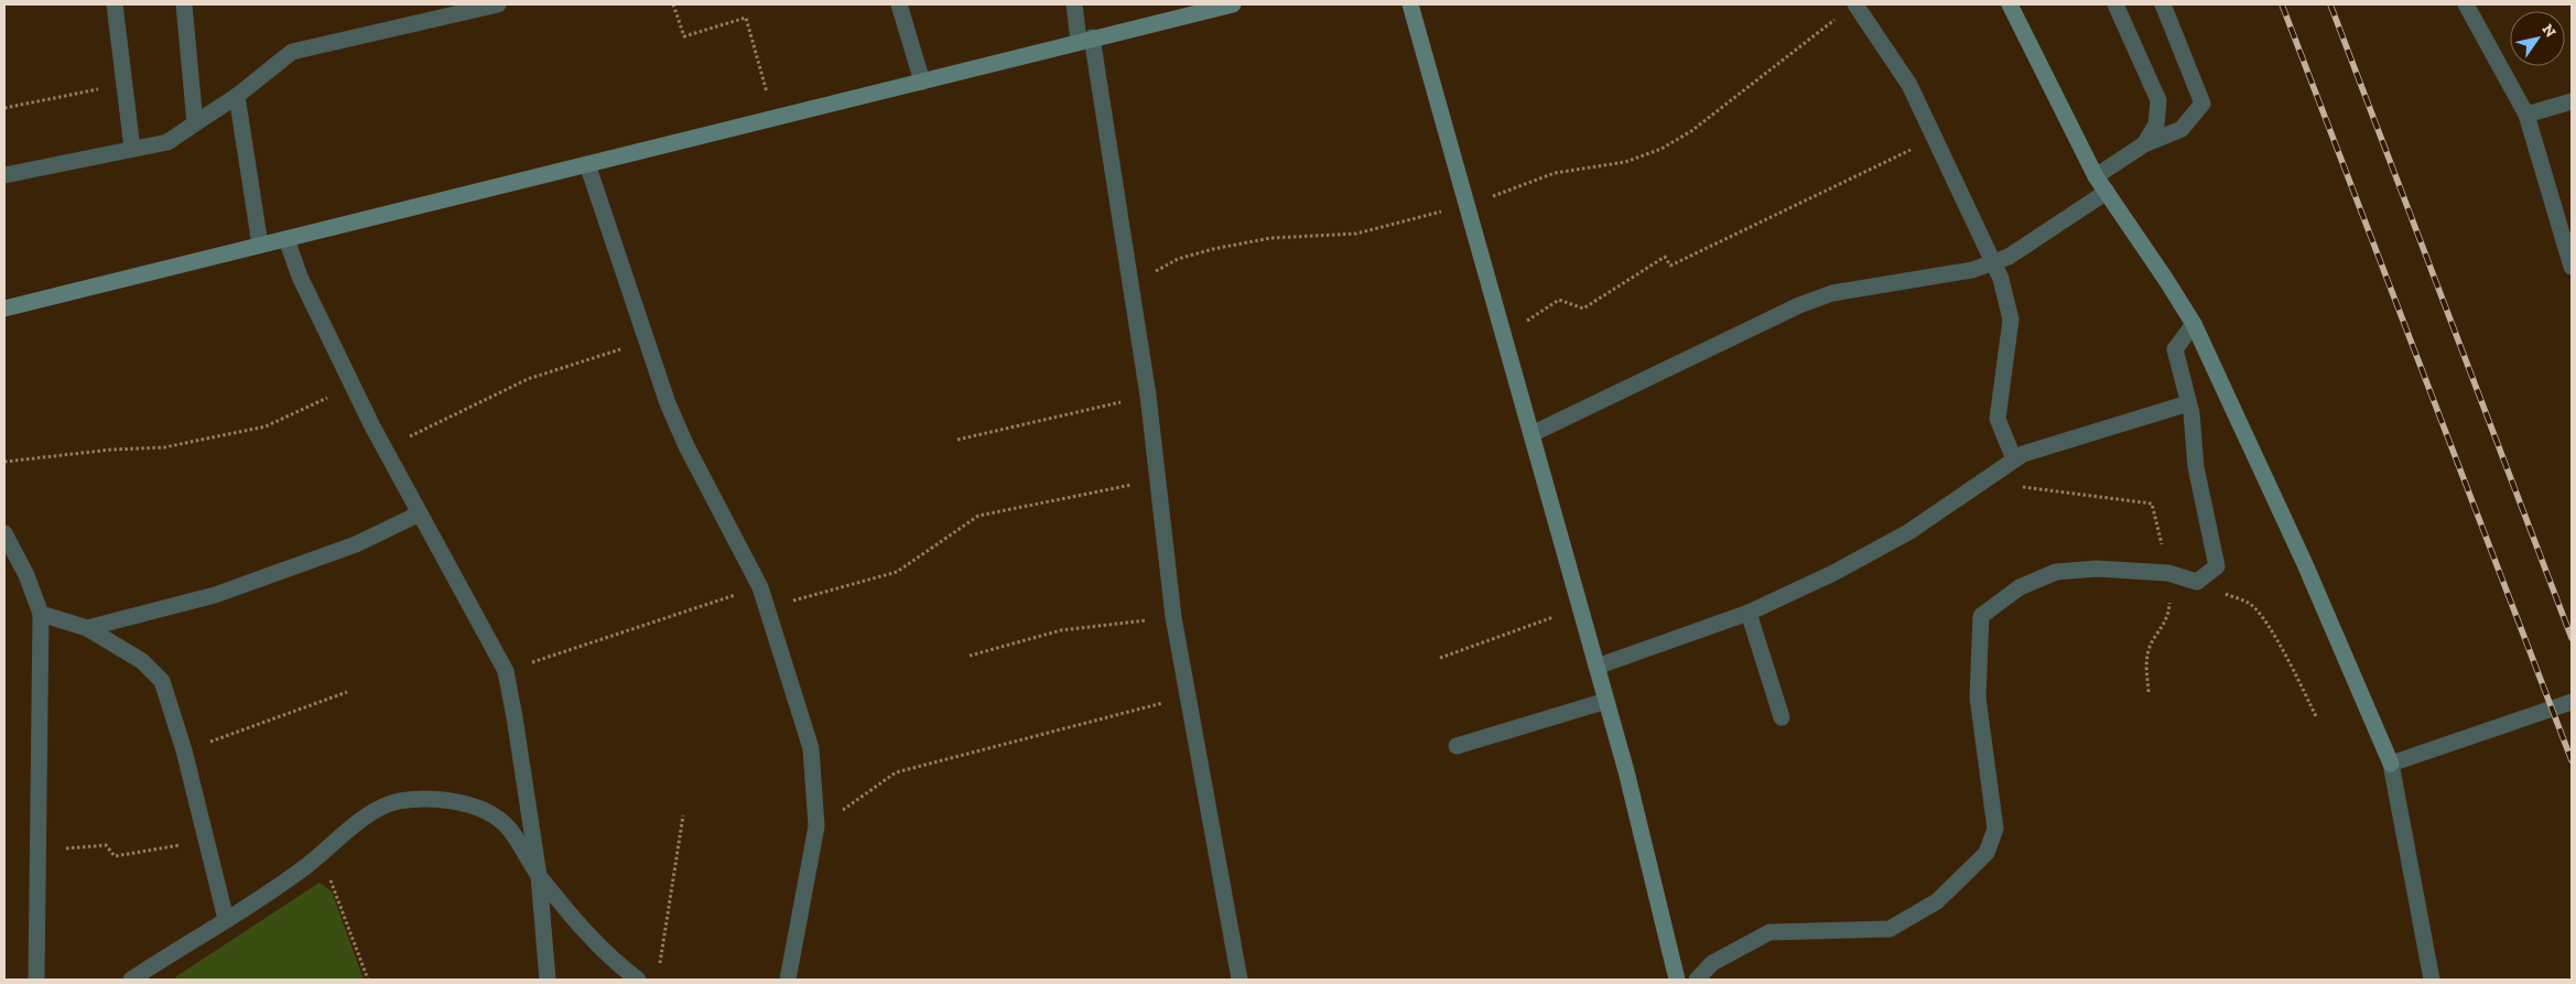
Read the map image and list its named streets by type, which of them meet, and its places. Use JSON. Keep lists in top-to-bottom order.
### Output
{
  "north": "top right"
}
